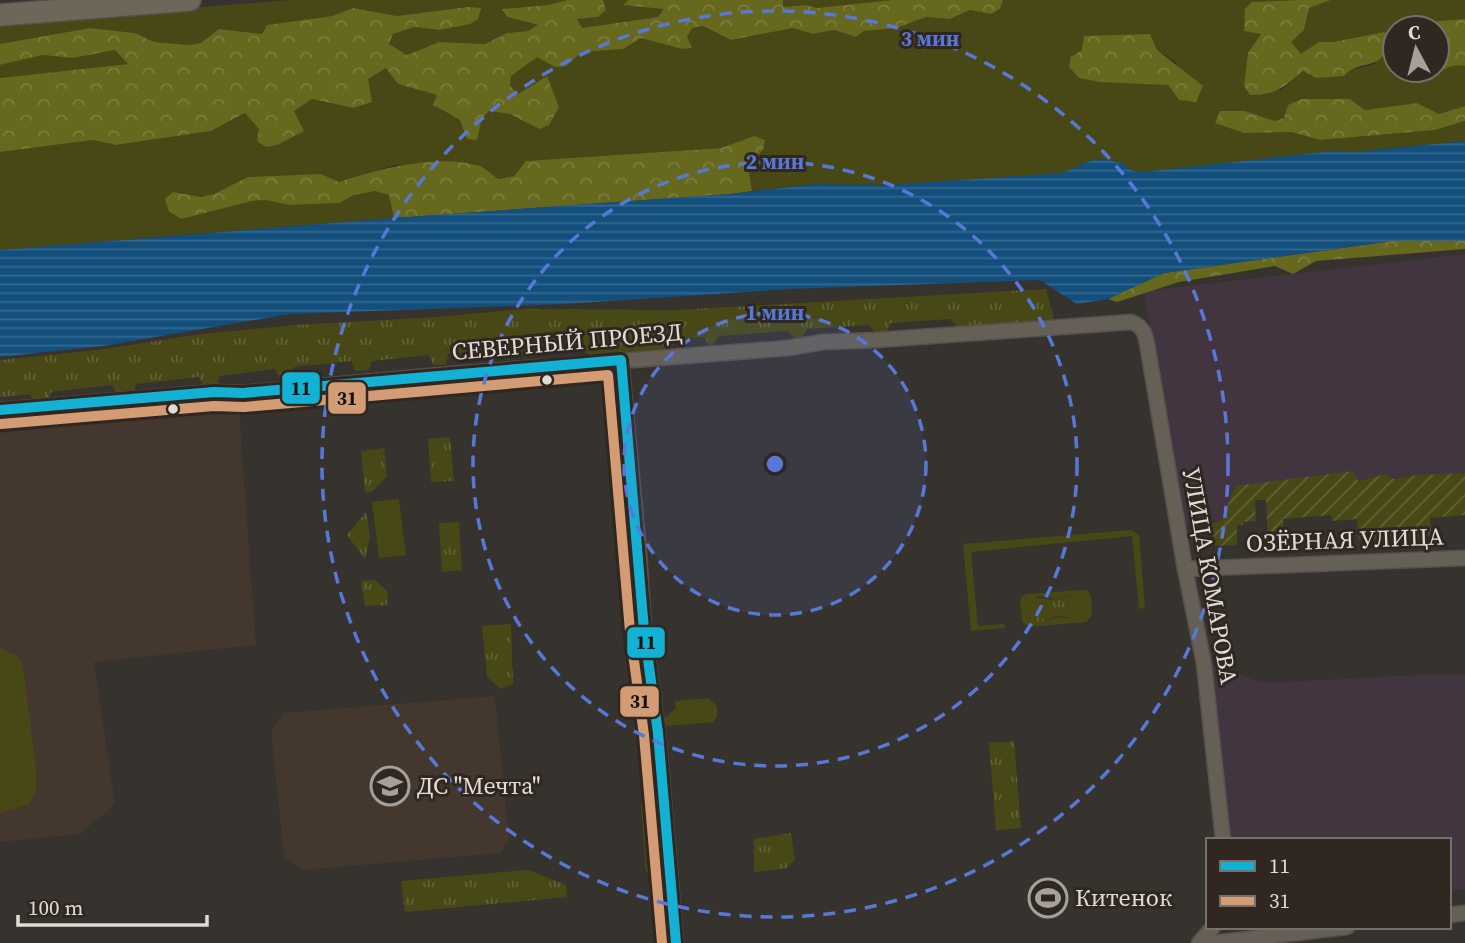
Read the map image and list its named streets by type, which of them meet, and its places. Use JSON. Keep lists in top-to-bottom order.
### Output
{
  "streets": {
    "street": ["СЕВЕРНЫЙ ПРОЕЗД", "ОЗЁРНАЯ УЛИЦА", "УЛИЦА КОМАРОВА"]
  },
  "crossings": [
    ["СЕВЕРНЫЙ ПРОЕЗД", "УЛИЦА КОМАРОВА"],
    ["ОЗЁРНАЯ УЛИЦА", "УЛИЦА КОМАРОВА"]
  ],
  "places": {
    "school or university": ["ДС \"Мечта\""],
    "sports": ["Китенок"]
  },
  "lines": ["transit line 11", "transit line 31"],
  "legend": ["11", "31"],
  "scale_bar": "100 m",
  "north": "top",
  "rings": ["3 мин", "2 мин", "1 мин"]
}
